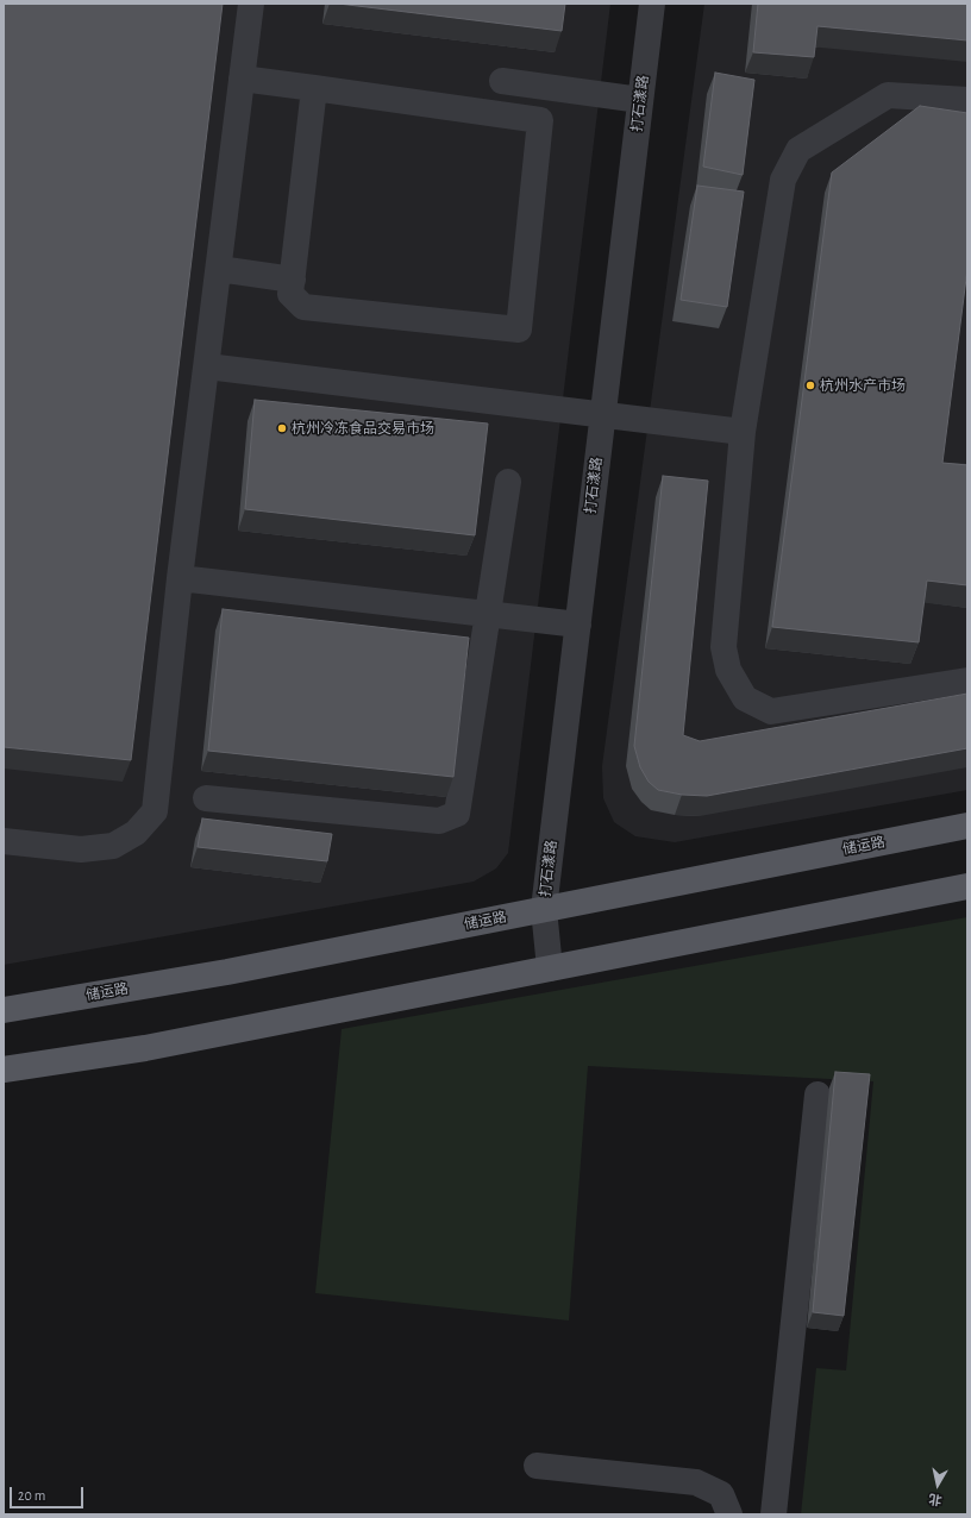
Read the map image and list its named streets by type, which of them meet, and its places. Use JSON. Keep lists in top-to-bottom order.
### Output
{
  "streets": {
    "main road": ["储运路"],
    "street": ["打石漾路"]
  },
  "crossings": [
    ["打石漾路", "储运路"]
  ],
  "places": ["杭州水产市场", "杭州冷冻食品交易市场"],
  "scale_bar": "20 m",
  "north": "bottom"
}
